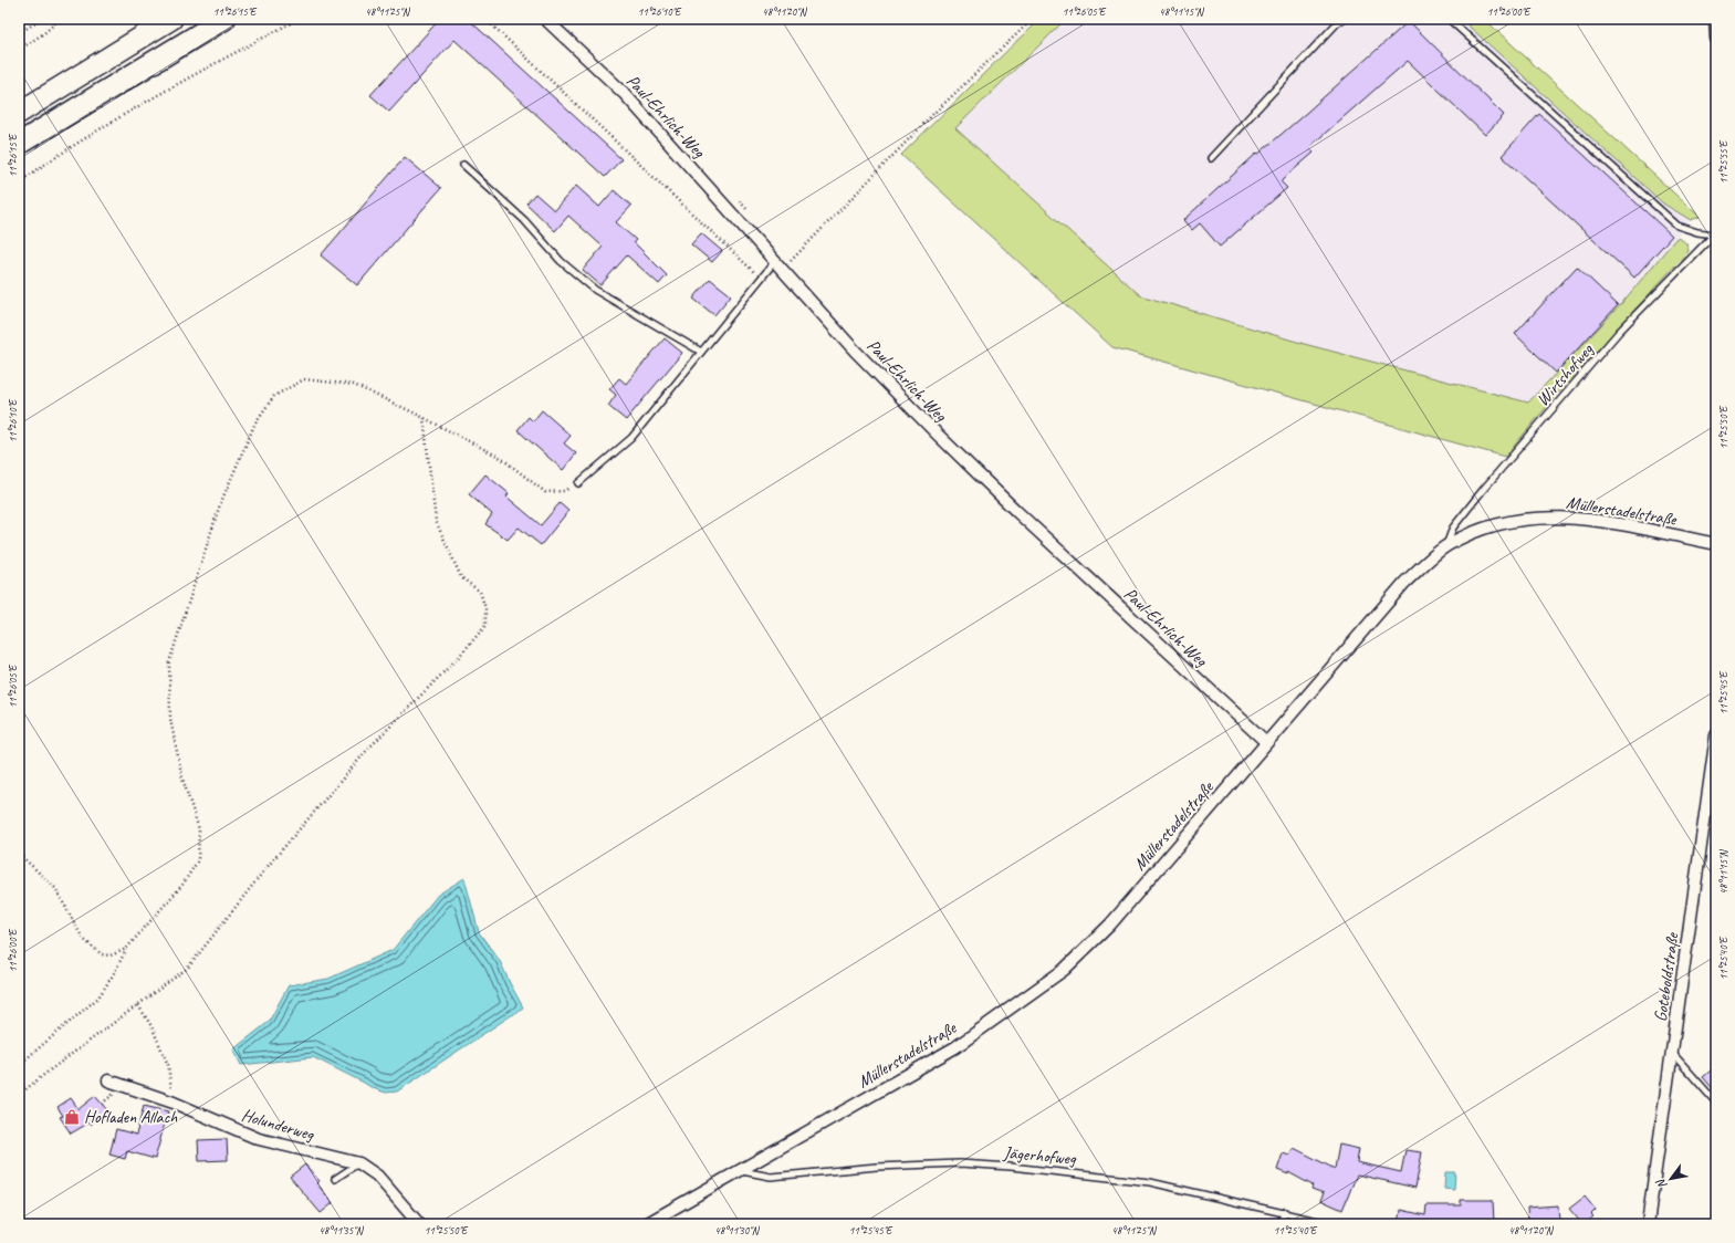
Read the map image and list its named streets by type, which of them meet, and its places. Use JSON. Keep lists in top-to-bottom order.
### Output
{
  "streets": {
    "street": [
      "Paul-Ehrlich-Weg",
      "Müllerstadelstraße",
      "Goteboldstraße",
      "Holunderweg"
    ],
    "lane": ["Wirtshofweg", "Jägerhofweg"]
  },
  "crossings": [
    ["Paul-Ehrlich-Weg", "Müllerstadelstraße"],
    ["Wirtshofweg", "Müllerstadelstraße"],
    ["Müllerstadelstraße", "Jägerhofweg"]
  ],
  "places": {
    "shop": ["Hofladen Allach"]
  },
  "north": "bottom left",
  "coordinates": [
    "11°26'15\"E",
    "48°11'25\"N",
    "11°26'10\"E",
    "48°11'20\"N",
    "11°26'05\"E",
    "48°11'15\"N",
    "11°26'00\"E",
    "11°25'55\"E",
    "11°25'50\"E",
    "11°25'45\"E",
    "11°25'40\"E",
    "48°11'35\"N",
    "48°11'30\"N"
  ]
}
